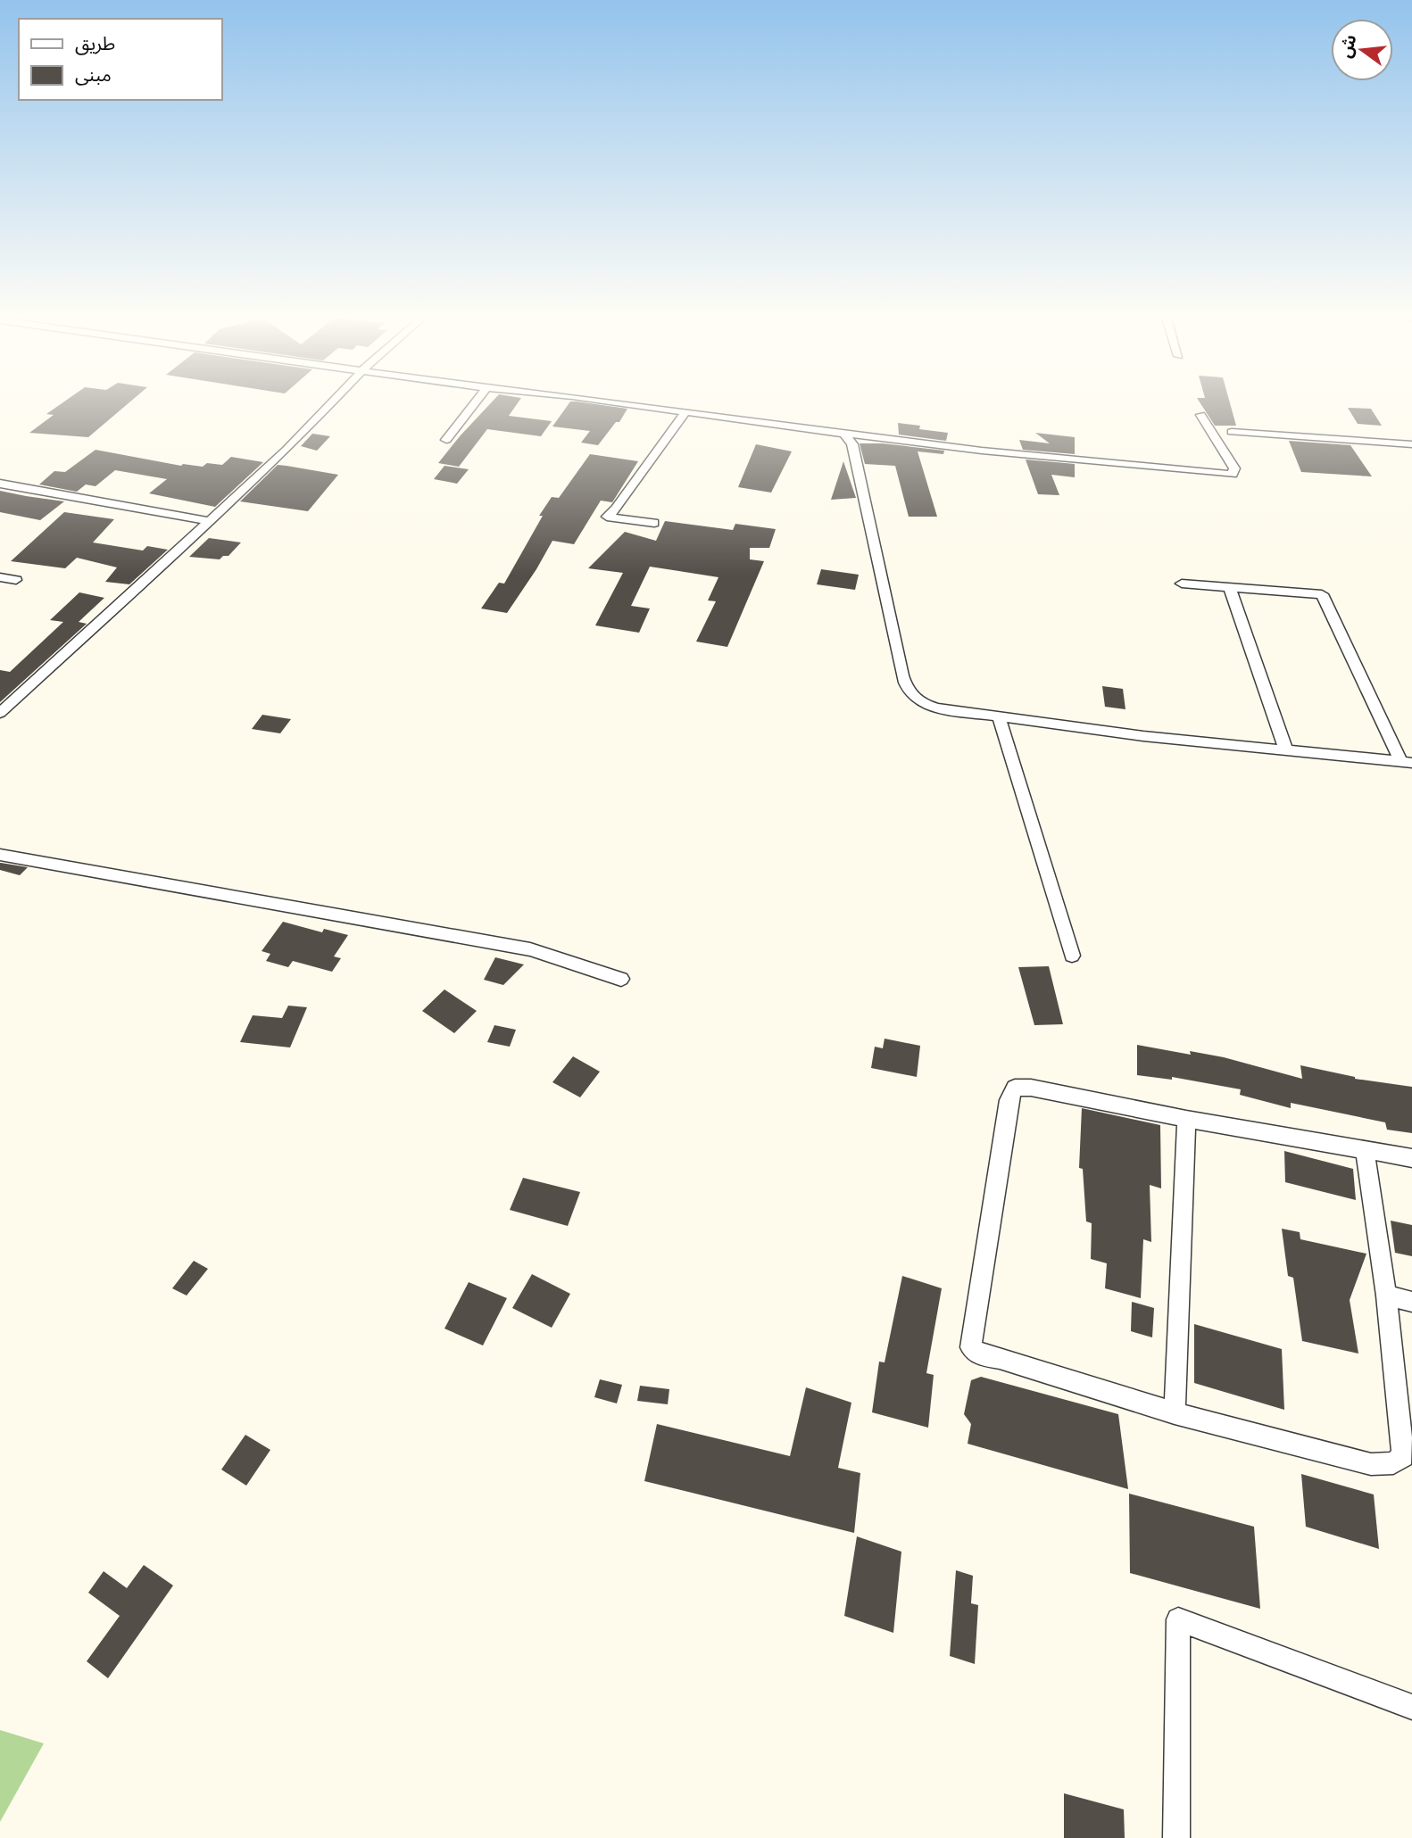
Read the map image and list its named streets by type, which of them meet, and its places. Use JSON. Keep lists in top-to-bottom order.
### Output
{
  "legend": ["طريق", "مبنى"],
  "north": "left"
}
